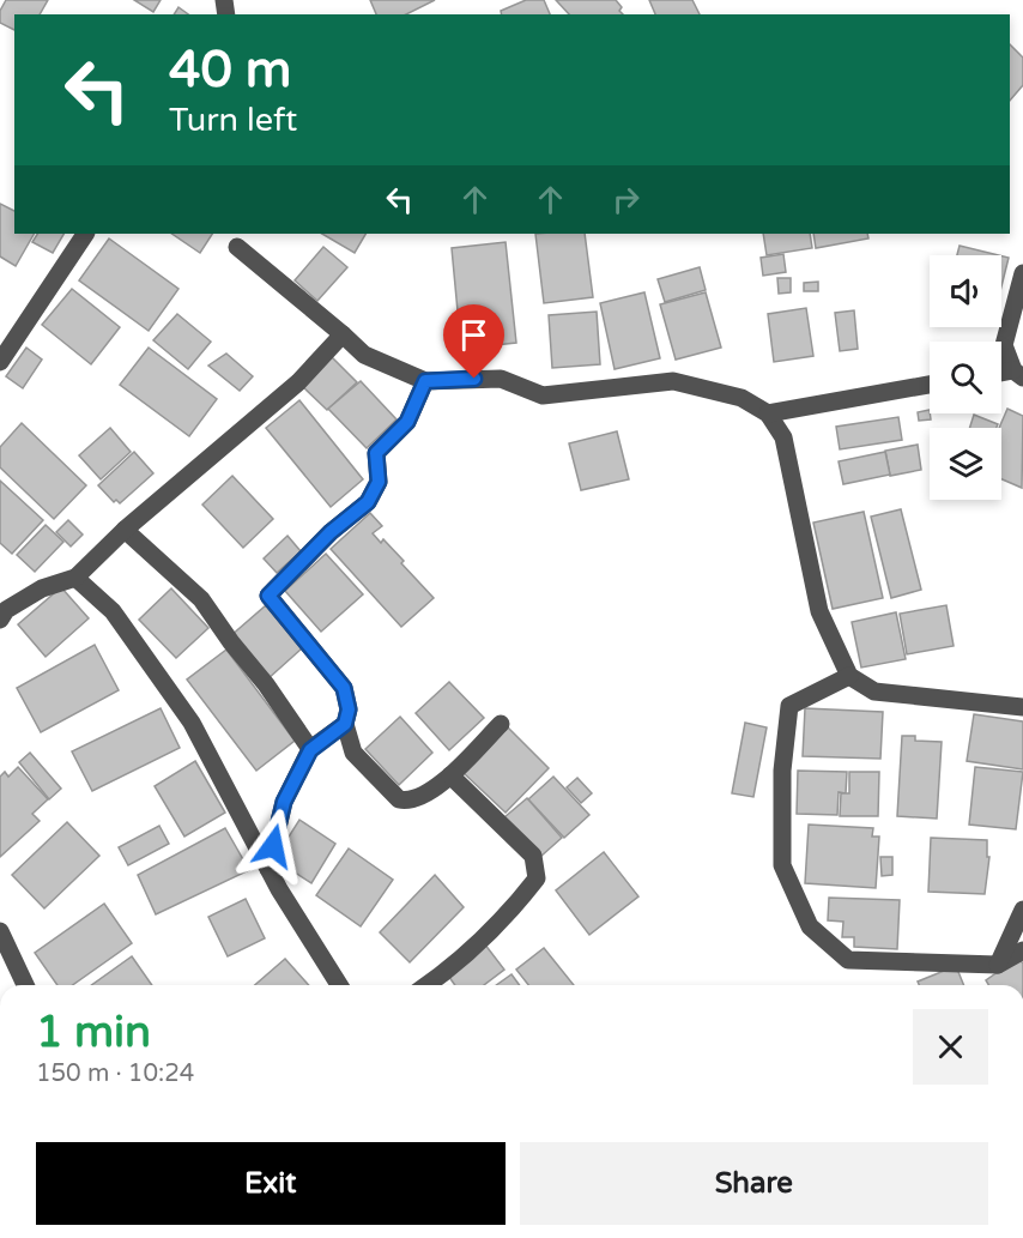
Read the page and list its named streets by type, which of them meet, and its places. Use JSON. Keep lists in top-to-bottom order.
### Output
{
  "page": {
    "turn": ["40 m", "Turn left"],
    "heading": ["1 min", "150 m · 10:24"],
    "buttons": ["Exit", "Share"]
  }
}
